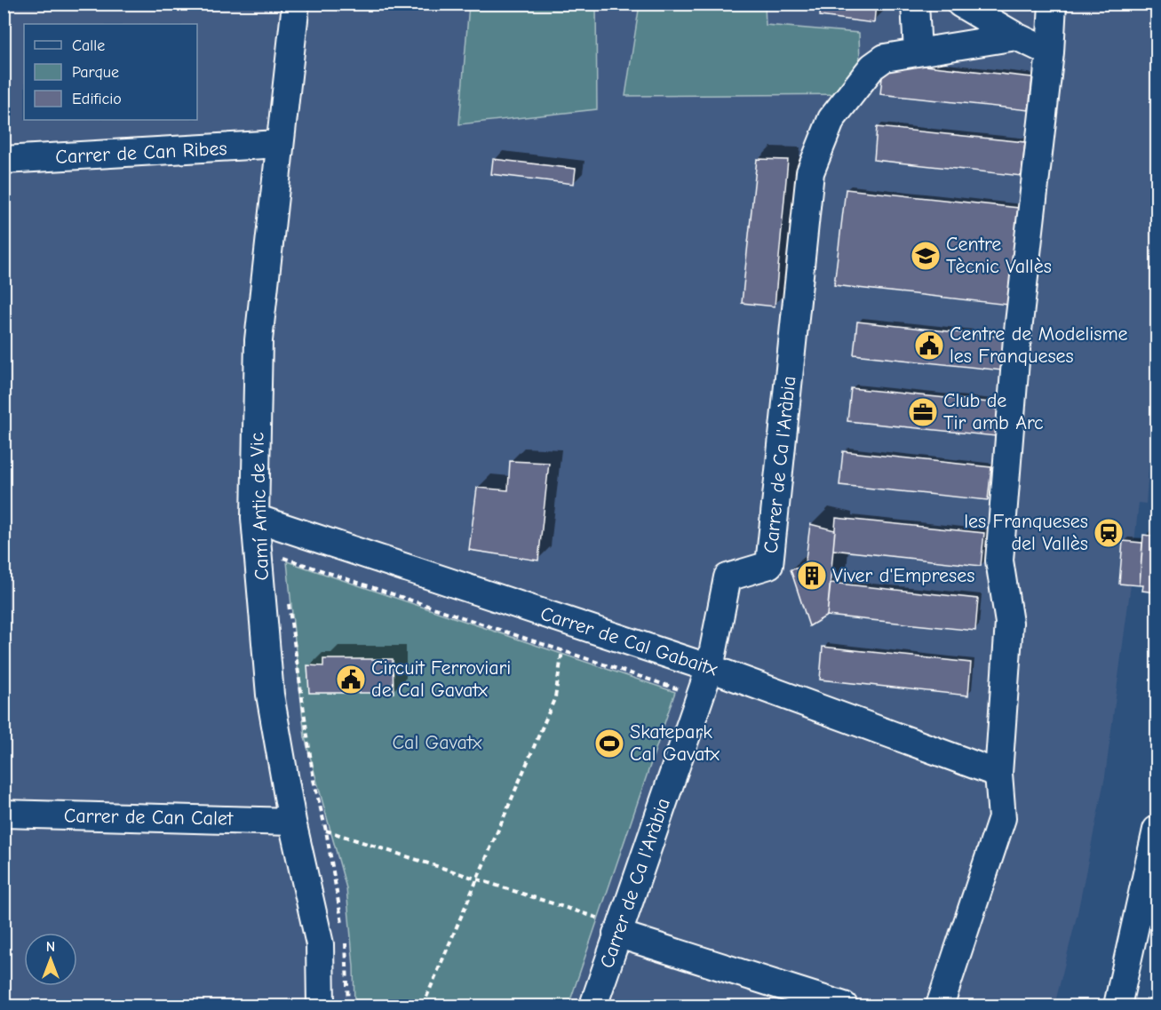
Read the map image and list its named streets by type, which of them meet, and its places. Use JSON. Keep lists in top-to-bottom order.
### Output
{
  "streets": {
    "street": [
      "Carrer de Can Ribes",
      "Carrer de Ca l'Aràbia",
      "Camí Antic de Vic",
      "Carrer de Cal Gabaitx",
      "Carrer de Can Calet"
    ]
  },
  "crossings": [
    ["Carrer de Can Ribes", "Camí Antic de Vic"],
    ["Carrer de Ca l'Aràbia", "Carrer de Cal Gabaitx"],
    ["Camí Antic de Vic", "Carrer de Cal Gabaitx"],
    ["Camí Antic de Vic", "Carrer de Can Calet"]
  ],
  "parks": ["Cal Gavatx"],
  "places": {
    "school or university": ["Centre Tècnic Vallès"],
    "public building": ["Centre de Modelisme les Franqueses", "Circuit Ferroviari de Cal Gavatx"],
    "office": ["Club de Tir amb Arc"],
    "station": ["les Franqueses del Vallès"],
    "building": ["Viver d'Empreses"],
    "sports": ["Skatepark Cal Gavatx"]
  },
  "legend": ["Calle", "Parque", "Edificio"],
  "north": "top"
}
